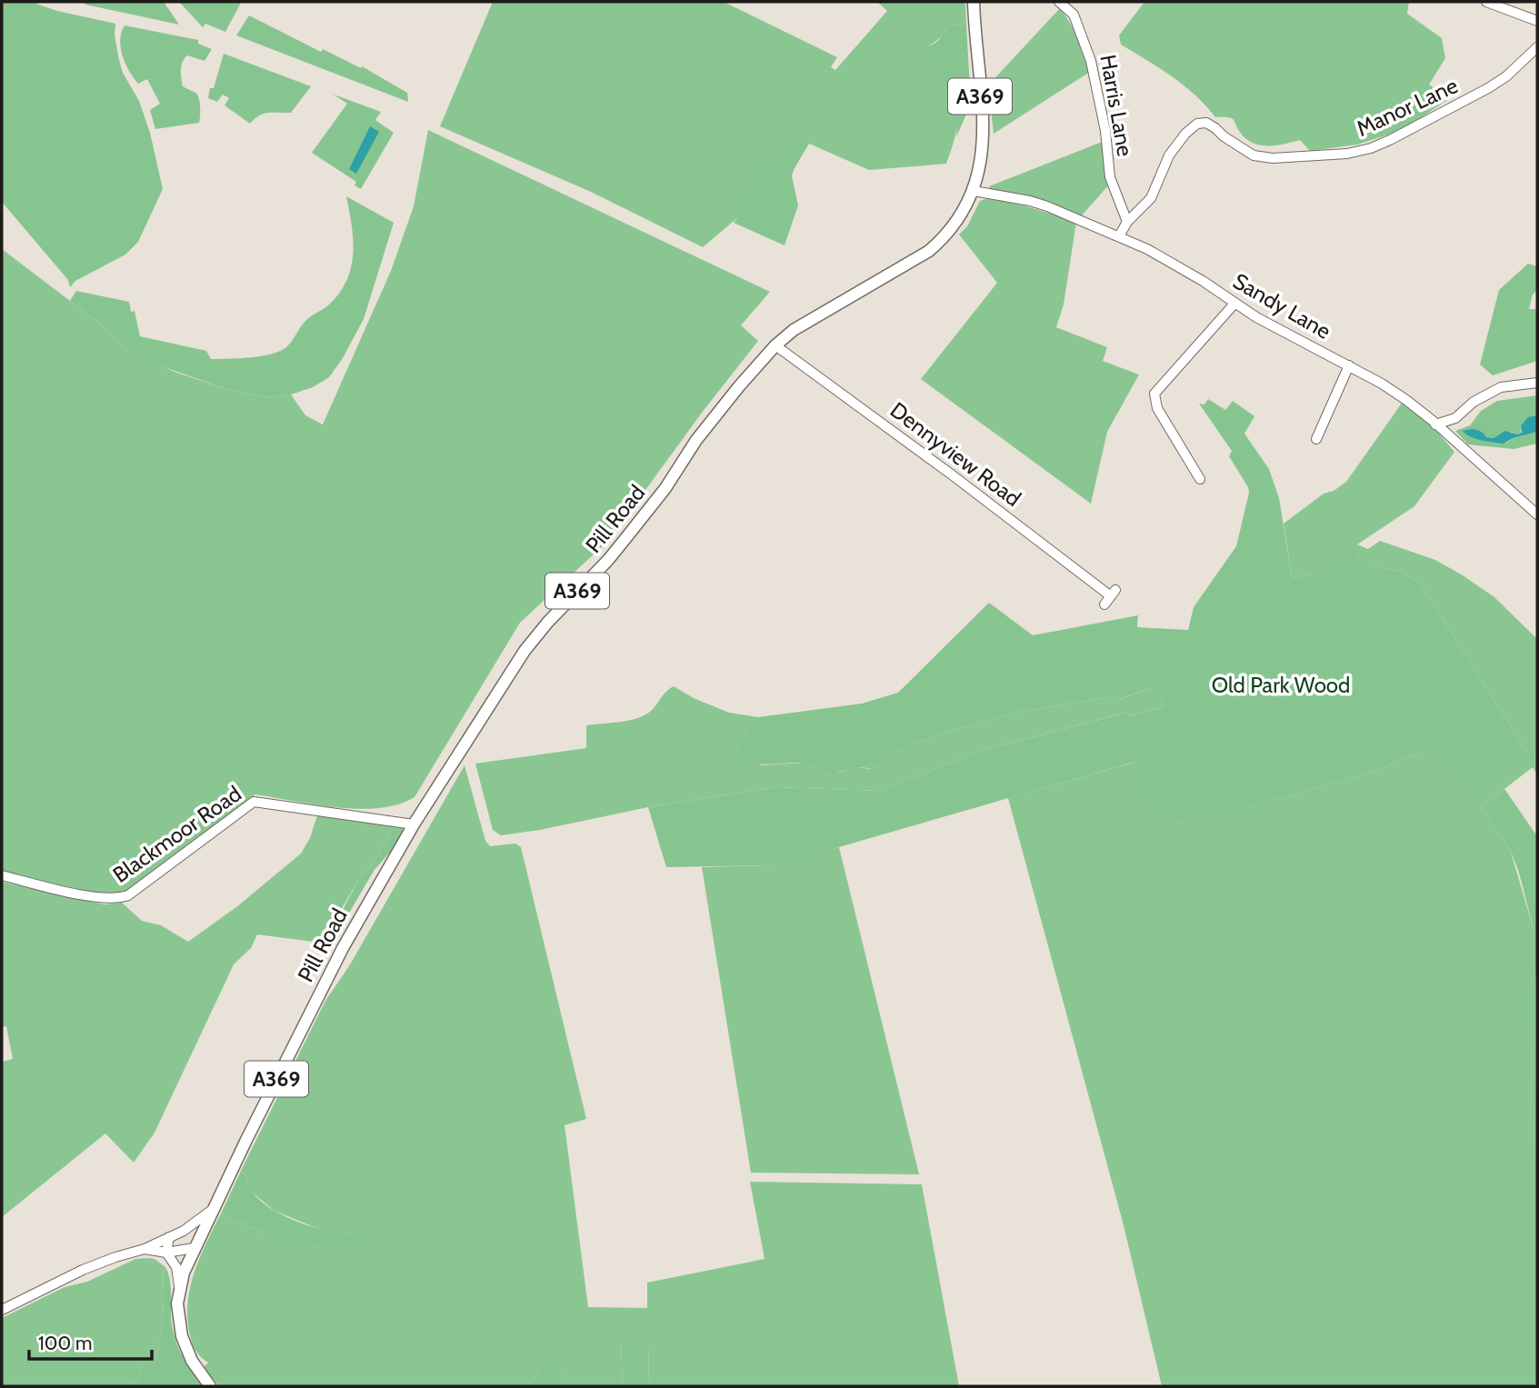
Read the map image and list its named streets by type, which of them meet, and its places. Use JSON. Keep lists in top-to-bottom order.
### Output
{
  "streets": {
    "main road": ["A369", "Pill Road"],
    "street": [
      "Harris Lane",
      "Manor Lane",
      "Sandy Lane",
      "Dennyview Road",
      "Blackmoor Road"
    ]
  },
  "crossings": [
    ["A369", "Pill Road"],
    ["Harris Lane", "Manor Lane"],
    ["Manor Lane", "Sandy Lane"],
    ["Sandy Lane", "Pill Road"],
    ["Dennyview Road", "Pill Road"],
    ["Pill Road", "Blackmoor Road"]
  ],
  "parks": ["Old Park Wood"],
  "scale_bar": "100 m"
}
